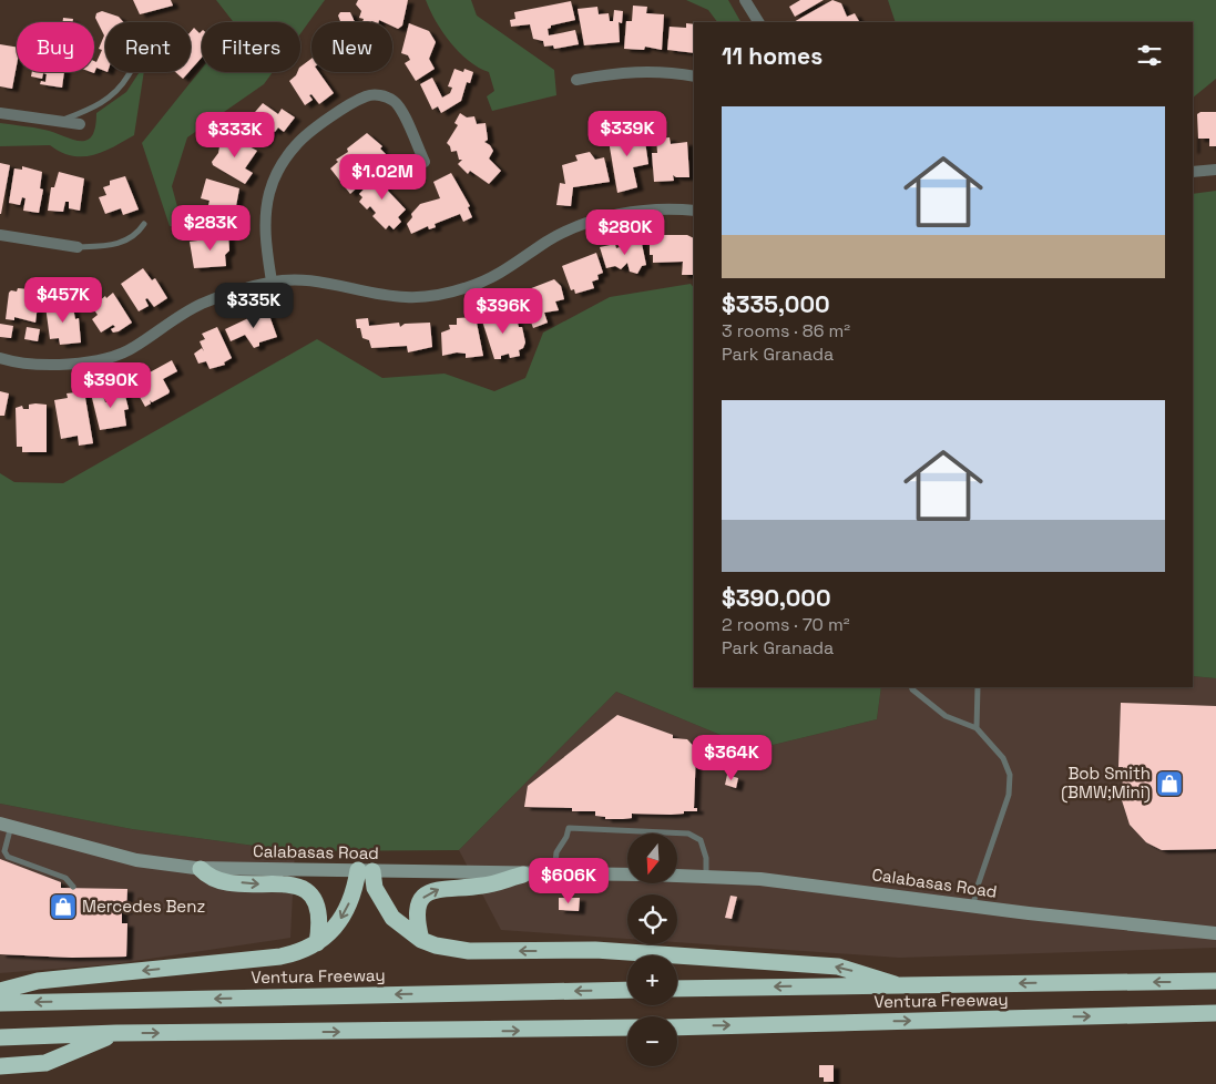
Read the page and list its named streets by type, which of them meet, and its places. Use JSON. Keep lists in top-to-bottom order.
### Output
{
  "streets": {
    "highway": ["Ventura Freeway"],
    "main road": ["Calabasas Road"]
  },
  "places": {
    "shop": ["Bob Smith (BMW;Mini)", "Mercedes Benz"]
  },
  "north": "bottom",
  "page": {
    "chip": [
      "Buy",
      "Rent",
      "Filters",
      "New"
    ],
    "heading": "11 homes",
    "list": [
      {
        "name": "$335,000",
        "note": "3 rooms · 86 m² · Park Granada"
      },
      {
        "name": "$390,000",
        "note": "2 rooms · 70 m² · Park Granada"
      }
    ],
    "price": [
      "$339K",
      "$333K",
      "$1.02M",
      "$283K",
      "$280K",
      "$457K",
      "$335K",
      "$396K",
      "$390K",
      "$364K",
      "$606K"
    ],
    "map_buttons": ["+", "−"]
  }
}
